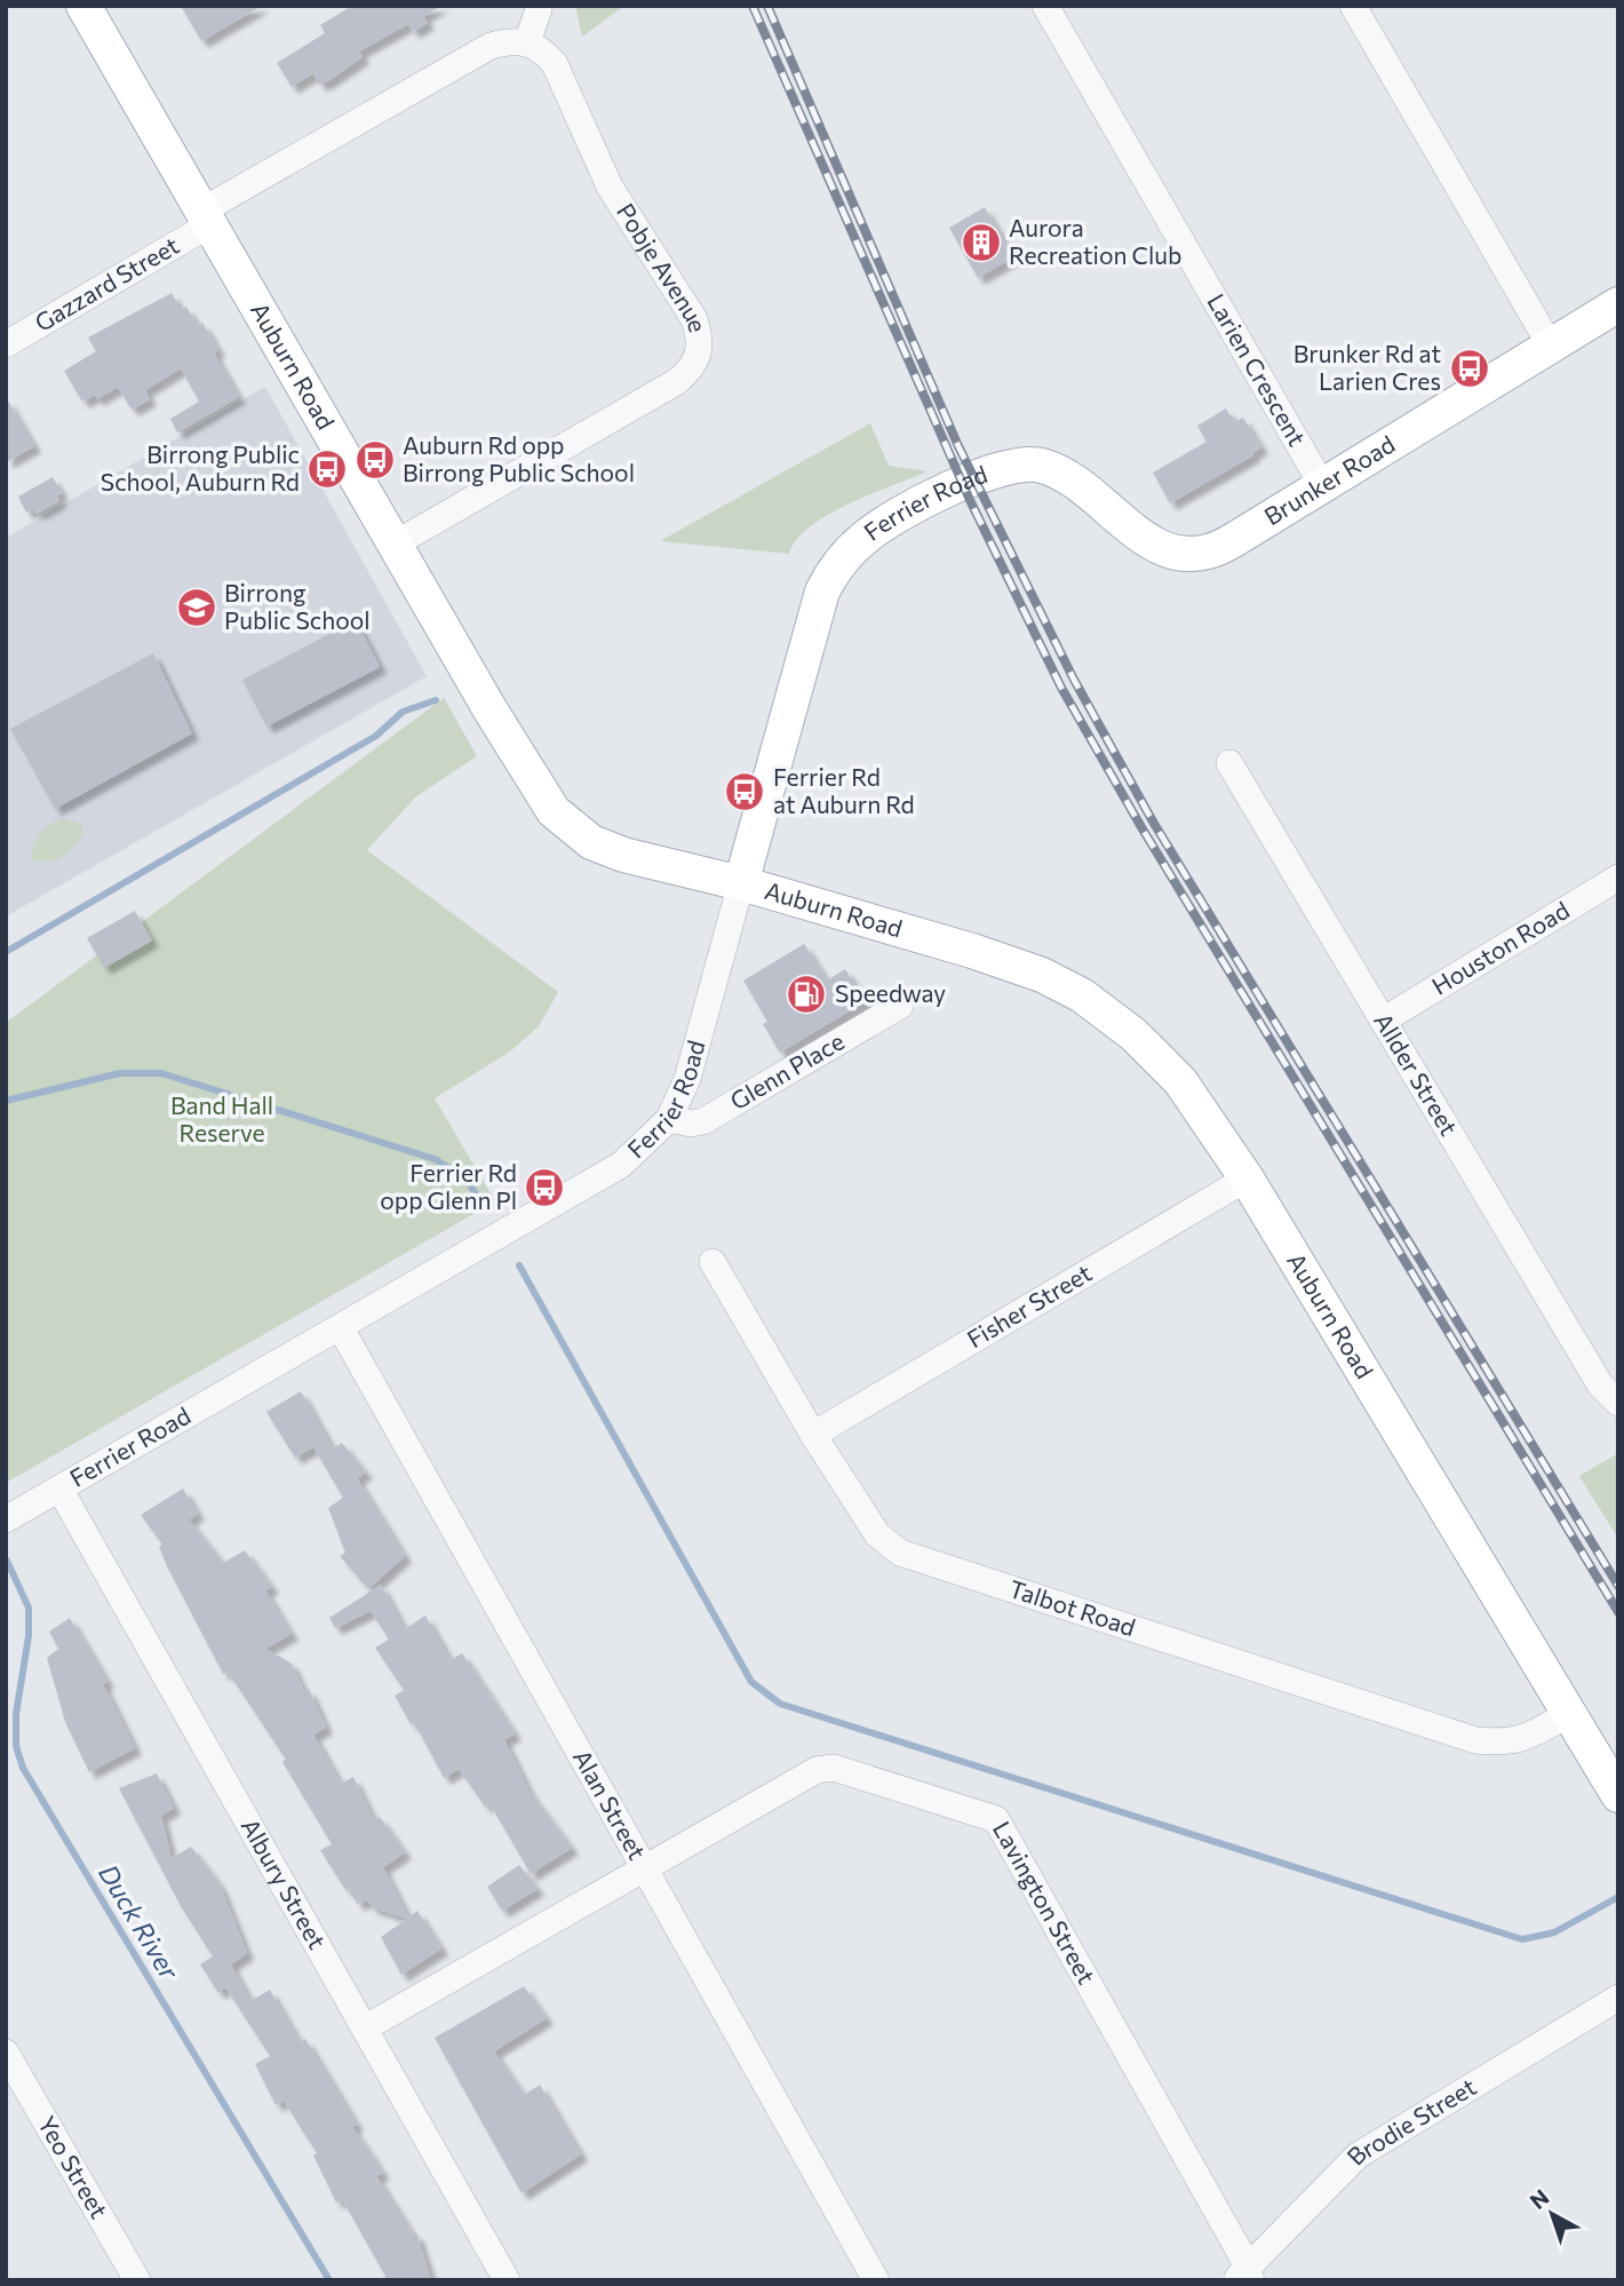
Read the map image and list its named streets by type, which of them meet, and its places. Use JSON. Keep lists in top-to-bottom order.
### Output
{
  "streets": {
    "main road": ["Auburn Road", "Brunker Road", "Ferrier Road"],
    "street": [
      "Pobje Avenue",
      "Gazzard Street",
      "Larien Crescent",
      "Houston Road",
      "Glenn Place",
      "Allder Street",
      "Fisher Street",
      "Talbot Road",
      "Alan Street",
      "Albury Street",
      "Lavington Street",
      "Brodie Street",
      "Yeo Street"
    ]
  },
  "crossings": [
    ["Pobje Avenue", "Auburn Road"],
    ["Gazzard Street", "Auburn Road"],
    ["Auburn Road", "Ferrier Road"],
    ["Auburn Road", "Fisher Street"],
    ["Auburn Road", "Talbot Road"],
    ["Larien Crescent", "Brunker Road"],
    ["Brunker Road", "Ferrier Road"],
    ["Ferrier Road", "Glenn Place"],
    ["Ferrier Road", "Alan Street"],
    ["Ferrier Road", "Albury Street"],
    ["Houston Road", "Allder Street"],
    ["Fisher Street", "Talbot Road"],
    ["Alan Street", "Lavington Street"],
    ["Albury Street", "Lavington Street"],
    ["Lavington Street", "Brodie Street"]
  ],
  "water": ["Duck River"],
  "parks": ["Band Hall Reserve"],
  "places": {
    "building": ["Aurora Recreation Club"],
    "bus stop": [
      "Brunker Rd at Larien Cres",
      "Auburn Rd opp Birrong Public School",
      "Birrong Public School, Auburn Rd",
      "Ferrier Rd at Auburn Rd",
      "Ferrier Rd opp Glenn Pl"
    ],
    "school or university": ["Birrong Public School"],
    "fuel station": ["Speedway"]
  },
  "north": "top left"
}
